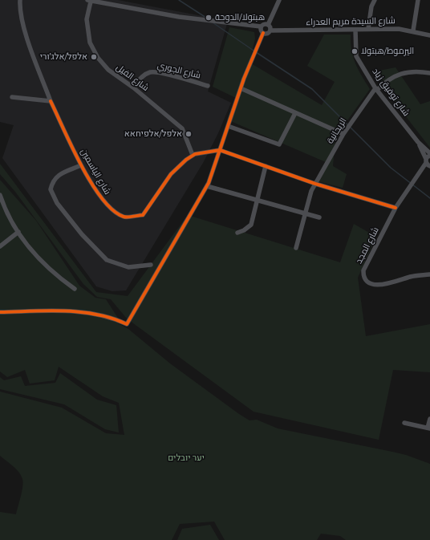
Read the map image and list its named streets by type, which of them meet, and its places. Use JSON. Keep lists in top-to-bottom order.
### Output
{
  "streets": {
    "street": [
      "شارع السيدة مريم العدراء",
      "شارع الجوري",
      "شارع الفيل",
      "شارع توفيق زياد",
      "الريحانية",
      "شارع الياسمين",
      "شارع المجد"
    ]
  },
  "crossings": [
    ["شارع السيدة مريم العدراء", "شارع توفيق زياد"],
    ["شارع الجوري", "شارع الفيل"],
    ["شارع الفيل", "شارع الياسمين"],
    ["شارع توفيق زياد", "الريحانية"]
  ],
  "parks": ["יער יובלים"],
  "places": [
    "هبتولا/الدوحة",
    "اليرموط/هبتولا",
    "אלפל/אלג׳ורי",
    "אלפל/אלפיחאא"
  ]
}
